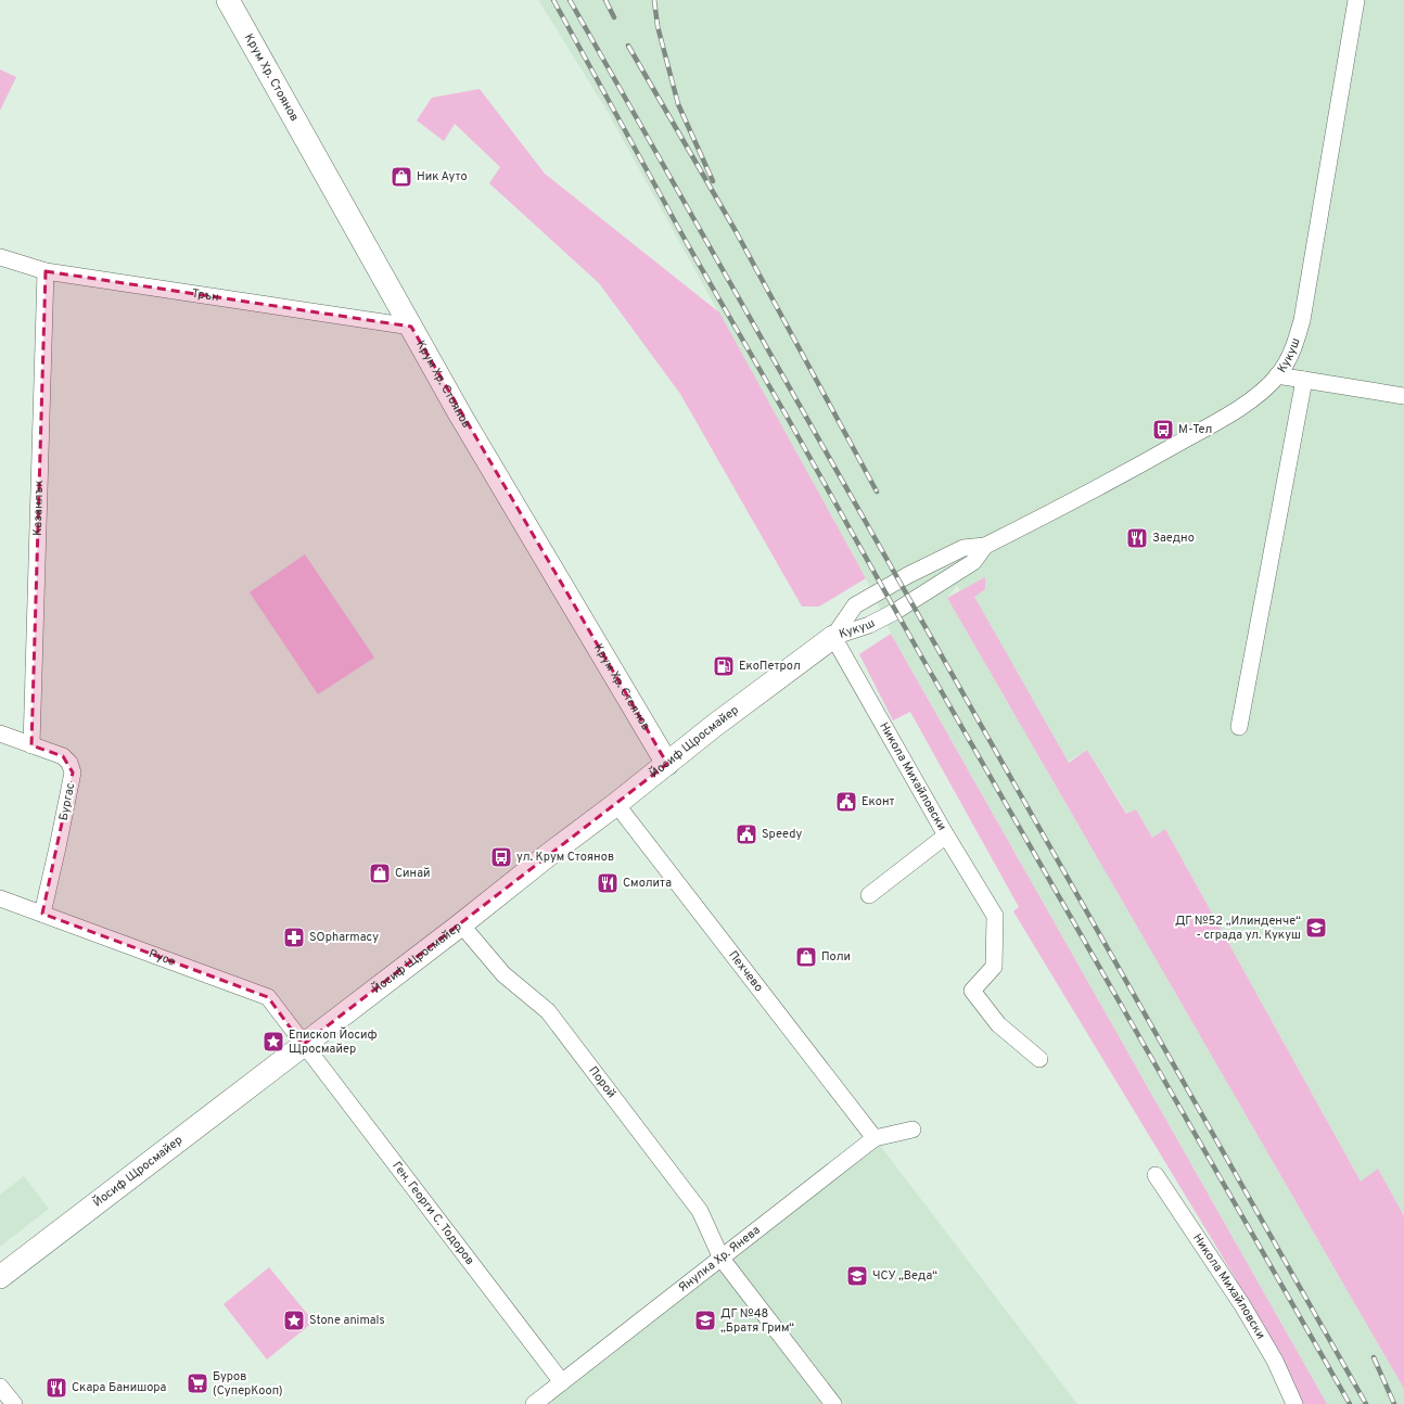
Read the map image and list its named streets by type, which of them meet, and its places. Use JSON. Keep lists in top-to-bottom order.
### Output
{
  "streets": {
    "street": [
      "Крум Хр. Стоянов",
      "Трън",
      "Кукуш",
      "Казанлък",
      "Йосиф Щросмайер",
      "Никола Михайловски",
      "Бургас",
      "Русе",
      "Пехчево",
      "Порой",
      "Ген. Георги С. Тодоров",
      "Янулка Хр. Янева"
    ]
  },
  "crossings": [
    ["Крум Хр. Стоянов", "Трън"],
    ["Крум Хр. Стоянов", "Йосиф Щросмайер"],
    ["Трън", "Казанлък"],
    ["Кукуш", "Йосиф Щросмайер"],
    ["Кукуш", "Никола Михайловски"],
    ["Казанлък", "Бургас"],
    ["Йосиф Щросмайер", "Никола Михайловски"],
    ["Йосиф Щросмайер", "Русе"],
    ["Йосиф Щросмайер", "Пехчево"],
    ["Йосиф Щросмайер", "Порой"],
    ["Йосиф Щросмайер", "Ген. Георги С. Тодоров"],
    ["Бургас", "Русе"],
    ["Русе", "Ген. Георги С. Тодоров"],
    ["Пехчево", "Янулка Хр. Янева"],
    ["Порой", "Янулка Хр. Янева"],
    ["Ген. Георги С. Тодоров", "Янулка Хр. Янева"]
  ],
  "places": {
    "shop": ["Ник Ауто", "Синай", "Поли"],
    "bus stop": ["М-Тел", "ул. Крум Стоянов"],
    "restaurant": ["Заедно", "Смолита", "Скара Банишора"],
    "fuel station": ["ЕкоПетрол"],
    "public building": ["Еконт", "Speedy"],
    "school or university": ["ДГ №52 „Илинденче“ - сграда ул. Кукуш", "ЧСУ „Веда“", "ДГ №48 „Братя Грим“"],
    "pharmacy": ["SOpharmacy"],
    "place": ["Епископ Йосиф Щросмайер", "Stone animals"],
    "supermarket": ["Буров (СуперКооп)"]
  }
}
